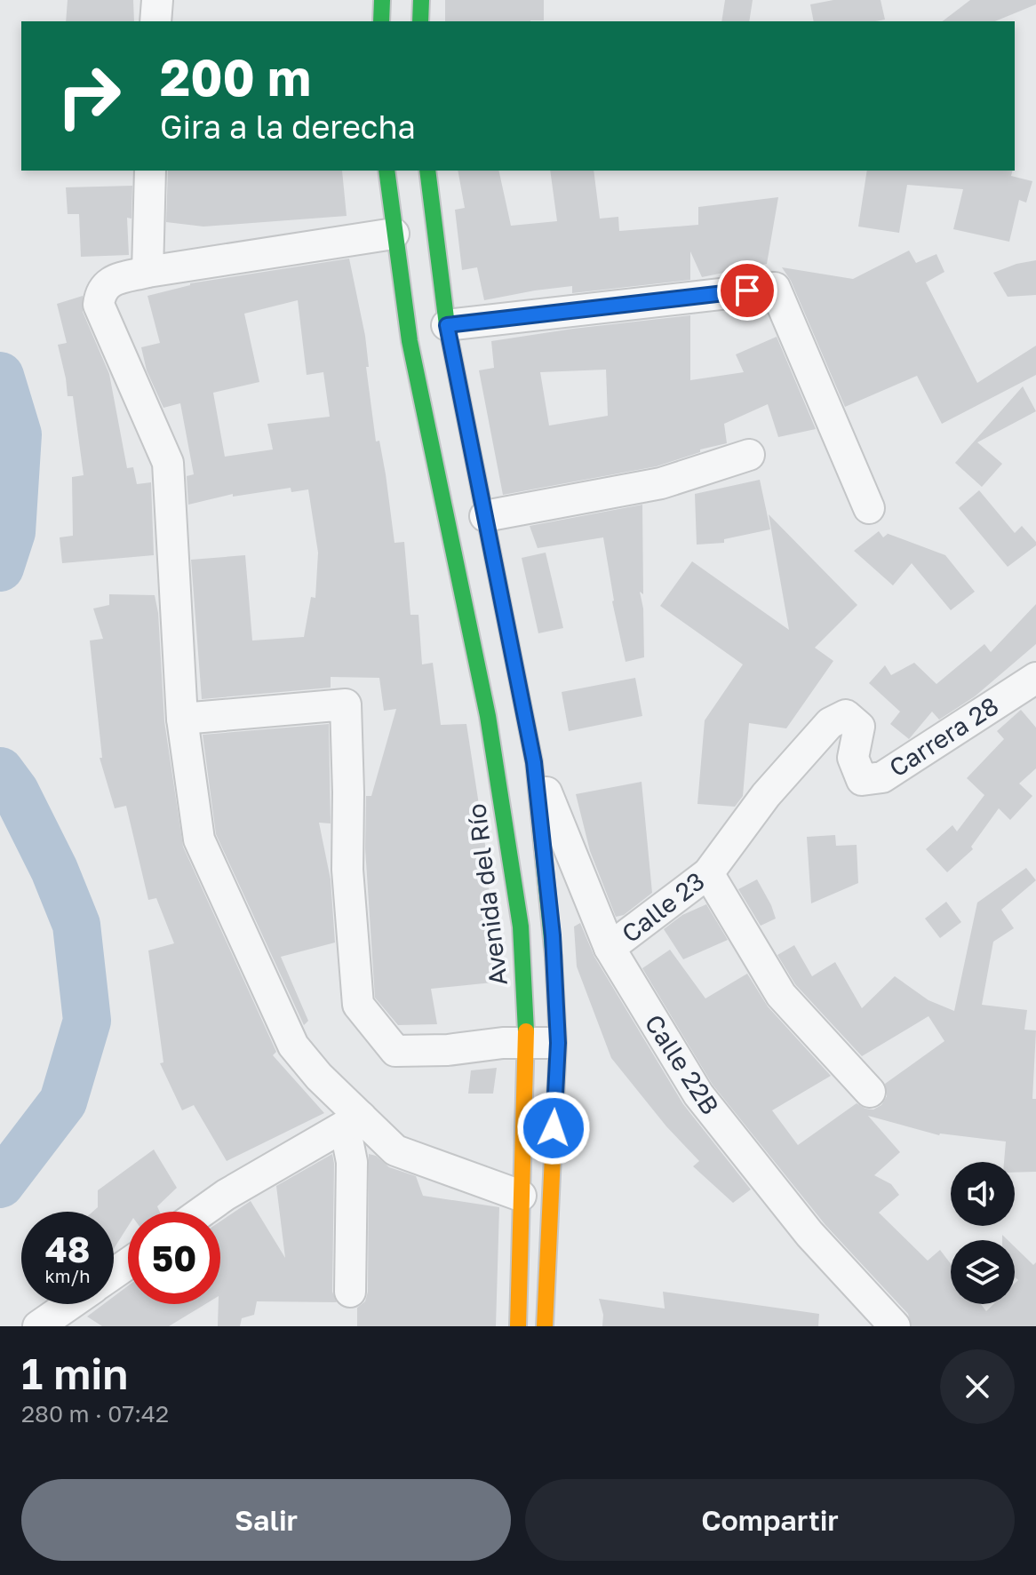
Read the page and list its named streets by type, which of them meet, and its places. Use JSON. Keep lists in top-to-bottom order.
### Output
{
  "streets": {
    "main road": ["Avenida del Río"],
    "street": ["Carrera 28", "Calle 23", "Calle 22B"]
  },
  "crossings": [
    ["Carrera 28", "Calle 23"],
    ["Avenida del Río", "Calle 22B"],
    ["Calle 23", "Calle 22B"]
  ],
  "page": {
    "turn": ["200 m", "Gira a la derecha"],
    "speed": "48 km/h",
    "limit": "50",
    "heading": ["1 min", "280 m · 07:42"],
    "buttons": ["Salir", "Compartir"]
  }
}
